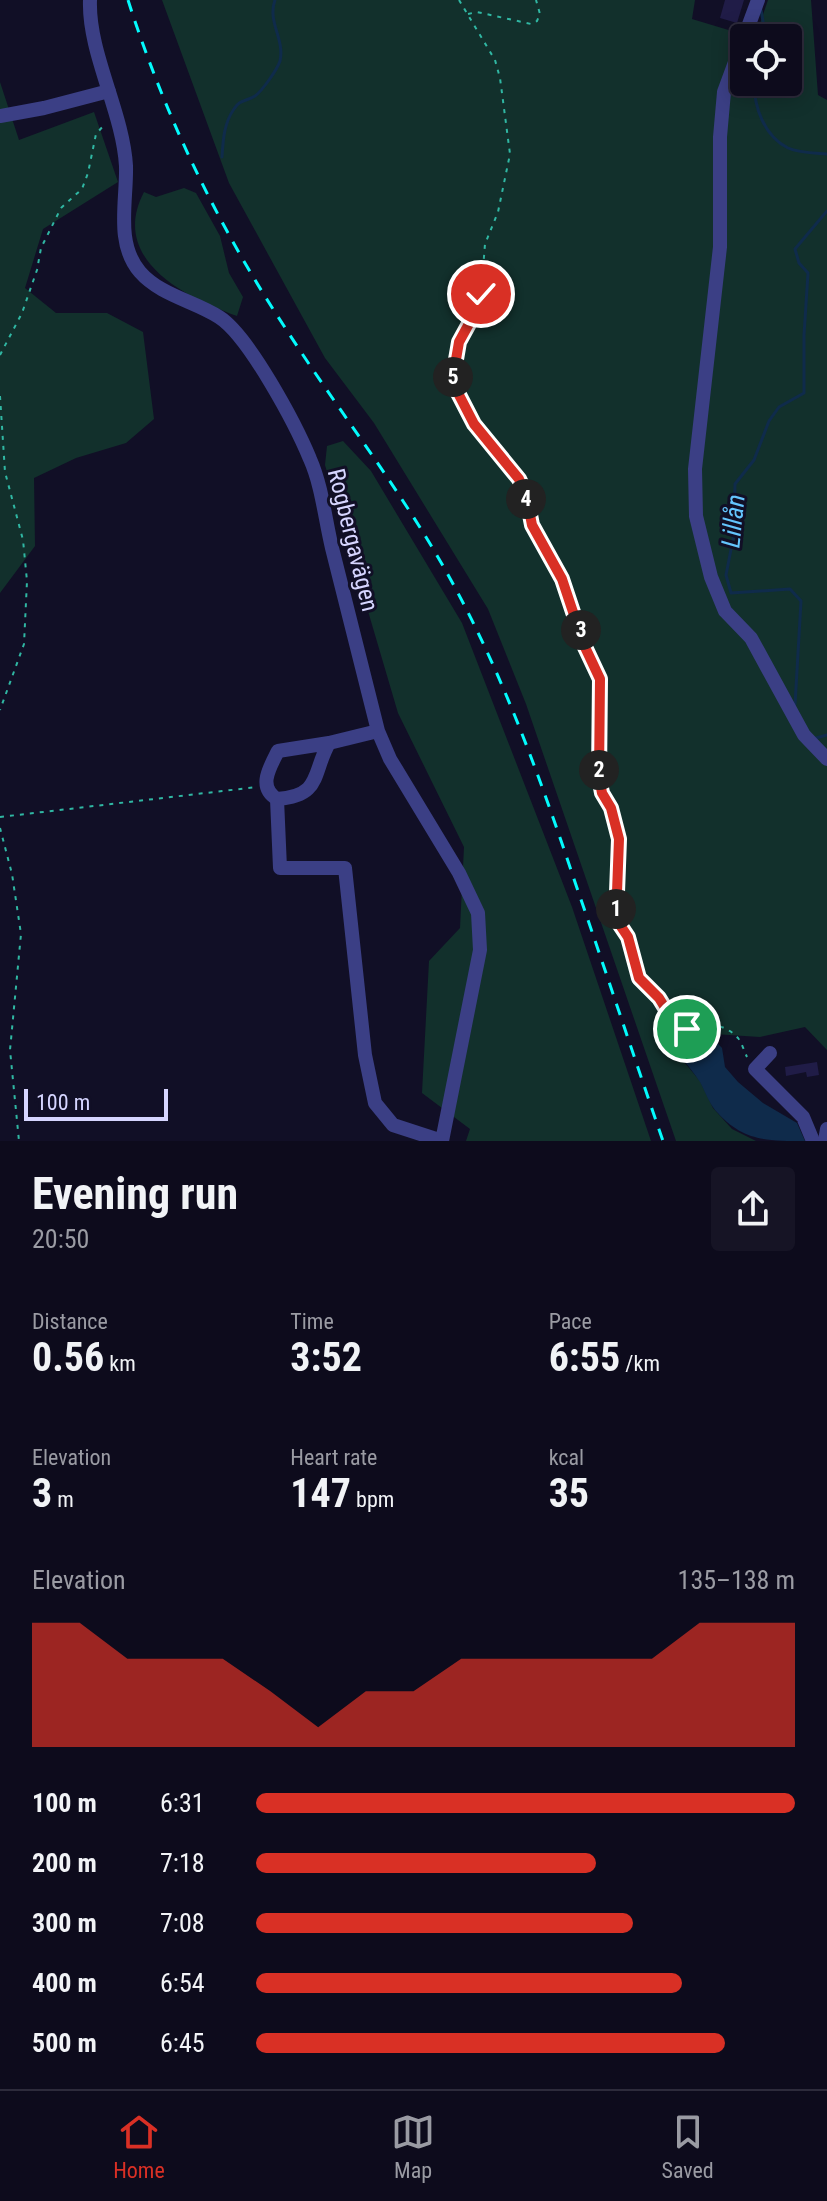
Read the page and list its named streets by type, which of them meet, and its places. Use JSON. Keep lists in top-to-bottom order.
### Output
{
  "streets": {
    "street": ["Rogbergavägen"]
  },
  "water": ["Lillån"],
  "scale_bar": "100 m",
  "page": {
    "pins": [
      "5",
      "4",
      "3",
      "2",
      "1"
    ],
    "scale": "100 m",
    "heading": ["Evening run", "20:50"],
    "stats": [
      ["Distance", "0.56 km"],
      ["Time", "3:52"],
      ["Pace", "6:55 /km"],
      ["Elevation", "3 m"],
      ["Heart rate", "147 bpm"],
      ["kcal", "35"]
    ],
    "chart": ["Elevation", "135–138 m"],
    "list": [
      {
        "name": "100 m",
        "note": "6:31"
      },
      {
        "name": "200 m",
        "note": "7:18"
      },
      {
        "name": "300 m",
        "note": "7:08"
      },
      {
        "name": "400 m",
        "note": "6:54"
      },
      {
        "name": "500 m",
        "note": "6:45"
      }
    ],
    "tabs": ["Home", "Map", "Saved"]
  }
}
